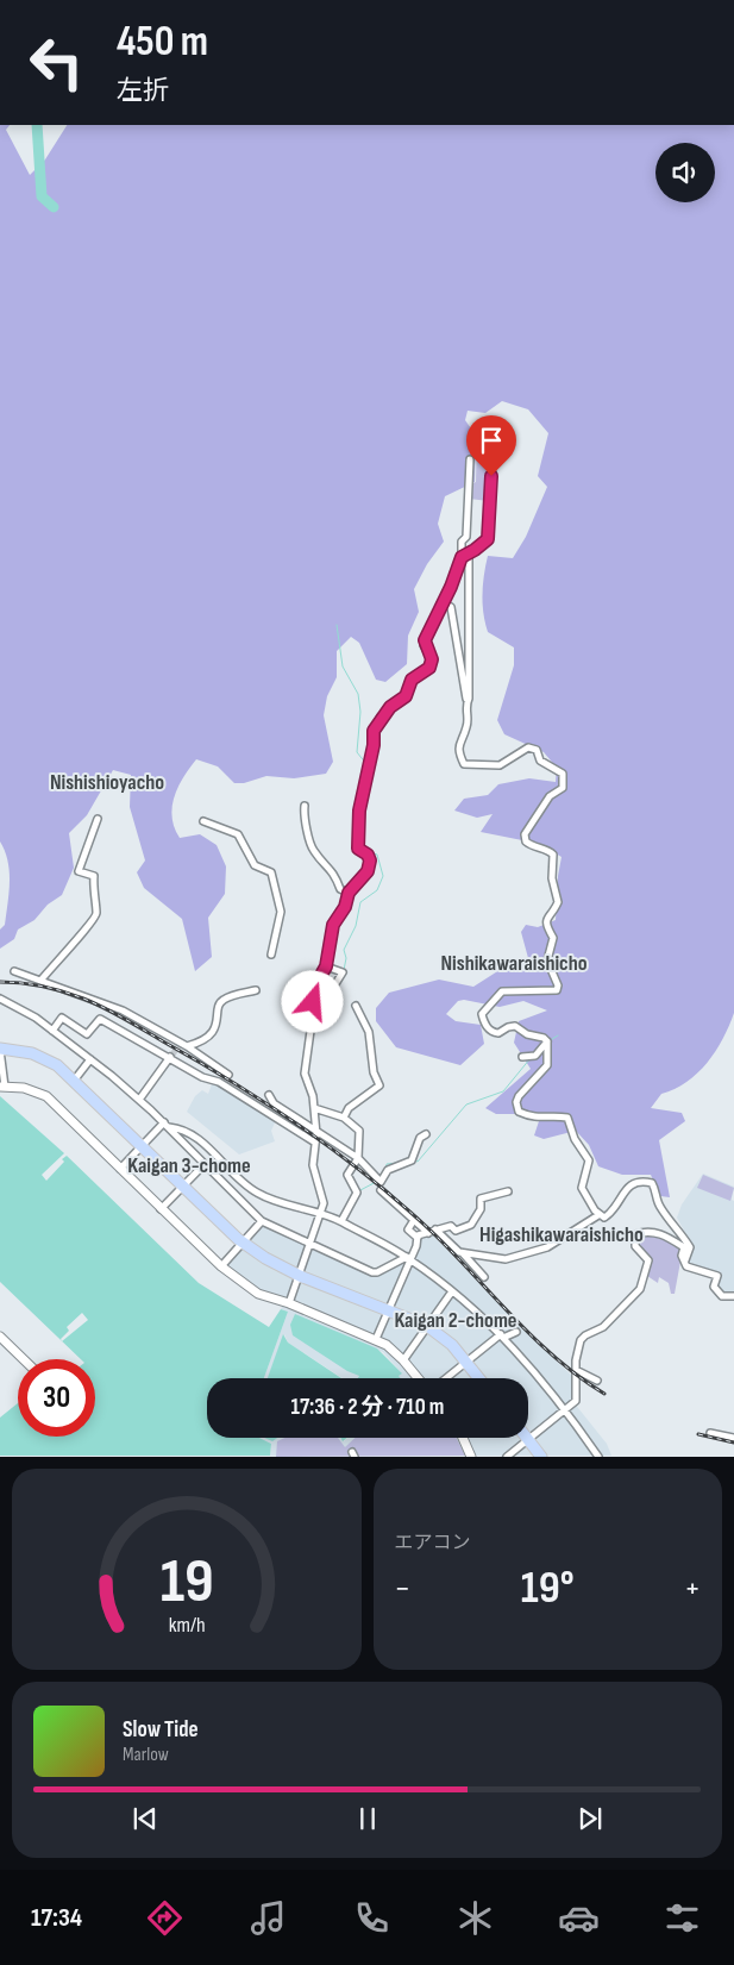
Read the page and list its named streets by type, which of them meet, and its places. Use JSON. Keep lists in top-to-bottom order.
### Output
{
  "districts": [
    "Nishishioyacho",
    "Nishikawaraishicho",
    "Kaigan 3-chome",
    "Higashikawaraishicho",
    "Kaigan 2-chome"
  ],
  "page": {
    "turn": ["450 m", "左折"],
    "limit": "30",
    "trip": "17:36 · 2 分 · 710 m",
    "tile": "エアコン",
    "heat": ["−", "19°", "+"],
    "song": ["Slow Tide", "Marlow"],
    "tabs": "17:34",
    "gauge": ["19", "km/h"]
  }
}
